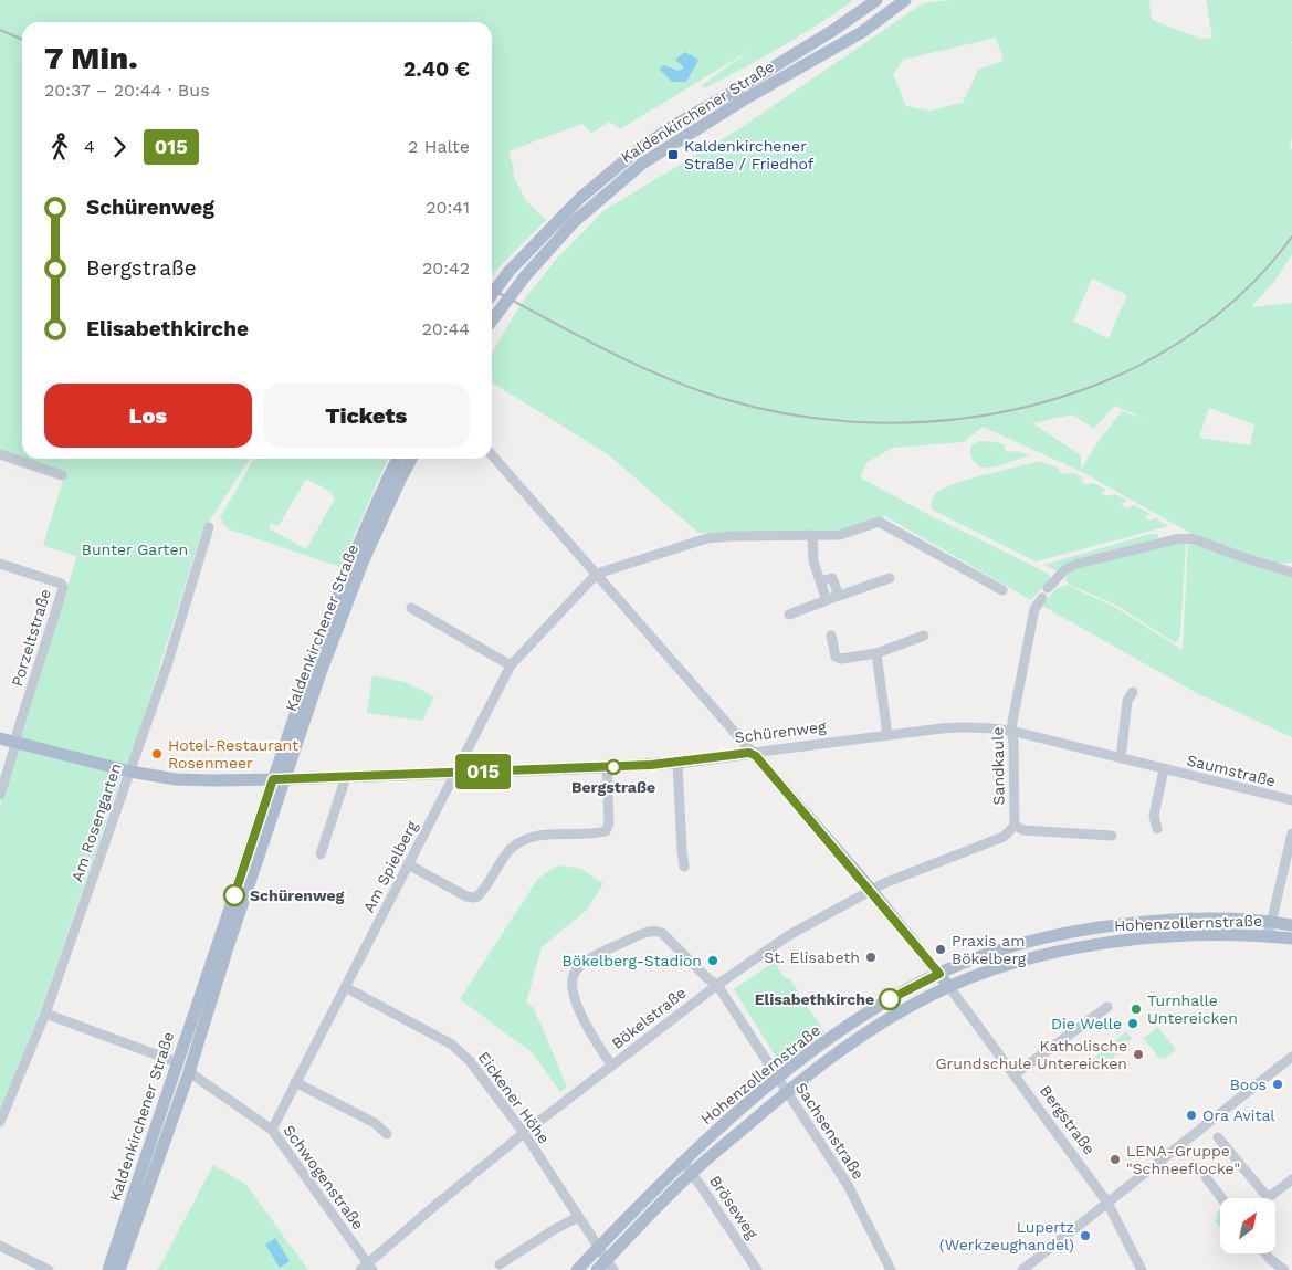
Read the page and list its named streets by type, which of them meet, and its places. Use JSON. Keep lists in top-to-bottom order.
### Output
{
  "streets": {
    "main road": [
      "Kaldenkirchener Straße",
      "Schürenweg",
      "Hohenzollernstraße",
      "Bergstraße"
    ],
    "street": [
      "Porzeltstraße",
      "Sandkaule",
      "Saumstraße",
      "Am Rosengarten",
      "Am Spielberg",
      "Bökelstraße",
      "Eickener Höhe",
      "Sachsenstraße",
      "Schwogenstraße",
      "Bröseweg"
    ]
  },
  "crossings": [
    ["Kaldenkirchener Straße", "Schürenweg"],
    ["Kaldenkirchener Straße", "Schwogenstraße"],
    ["Porzeltstraße", "Schürenweg"],
    ["Schürenweg", "Sandkaule"],
    ["Schürenweg", "Saumstraße"],
    ["Schürenweg", "Am Rosengarten"],
    ["Schürenweg", "Am Spielberg"],
    ["Schürenweg", "Bergstraße"],
    ["Sandkaule", "Saumstraße"],
    ["Sandkaule", "Bökelstraße"],
    ["Am Spielberg", "Eickener Höhe"],
    ["Am Spielberg", "Bergstraße"],
    ["Am Spielberg", "Schwogenstraße"],
    ["Hohenzollernstraße", "Eickener Höhe"],
    ["Hohenzollernstraße", "Bergstraße"],
    ["Hohenzollernstraße", "Sachsenstraße"],
    ["Hohenzollernstraße", "Bröseweg"],
    ["Bökelstraße", "Eickener Höhe"],
    ["Bökelstraße", "Bergstraße"],
    ["Bökelstraße", "Sachsenstraße"],
    ["Bökelstraße", "Schwogenstraße"]
  ],
  "parks": ["Bunter Garten"],
  "places": {
    "transit": ["Kaldenkirchener Straße / Friedhof"],
    "other": [
      "Hotel-Restaurant Rosenmeer",
      "Bergstraße",
      "Schürenweg",
      "Praxis am Bökelberg",
      "St. Elisabeth",
      "Bökelberg-Stadion",
      "Elisabethkirche",
      "Turnhalle Untereicken",
      "Die Welle",
      "Katholische Grundschule Untereicken",
      "Boos",
      "Ora Avital",
      "LENA-Gruppe \"Schneeflocke\"",
      "Lupertz (Werkzeughandel)"
    ]
  },
  "lines": ["bus line 015"],
  "north": "top right",
  "page": {
    "on_map": "015",
    "heading": ["7 Min.", "20:37 – 20:44 · Bus", "2.40 €"],
    "legs": ["4", "015", "2 Halte"],
    "list": [
      {
        "name": "Schürenweg",
        "value": "20:41"
      },
      {
        "name": "Bergstraße",
        "value": "20:42"
      },
      {
        "name": "Elisabethkirche",
        "value": "20:44"
      }
    ],
    "buttons": ["Los", "Tickets"]
  }
}
